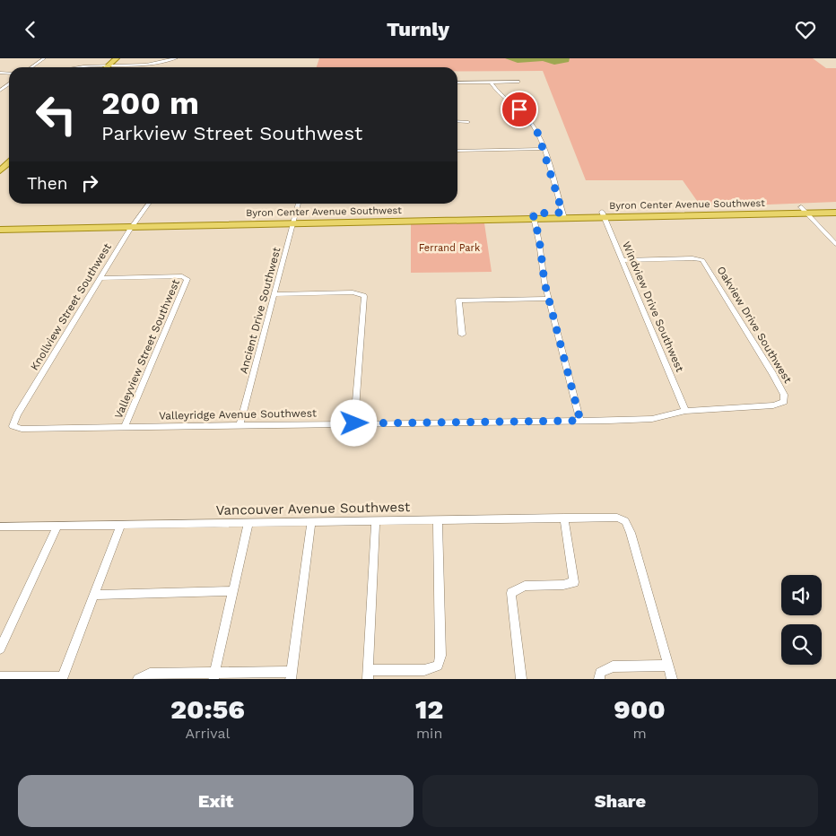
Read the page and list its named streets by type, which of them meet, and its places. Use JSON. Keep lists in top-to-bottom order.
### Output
{
  "streets": {
    "main road": ["Byron Center Avenue Southwest"],
    "street": [
      "Knollview Street Southwest",
      "Windview Drive Southwest",
      "Ancient Drive Southwest",
      "Oakview Drive Southwest",
      "Valleyview Street Southwest",
      "Valleyridge Avenue Southwest",
      "Vancouver Avenue Southwest"
    ]
  },
  "crossings": [
    ["Byron Center Avenue Southwest", "Knollview Street Southwest"],
    ["Byron Center Avenue Southwest", "Windview Drive Southwest"],
    ["Byron Center Avenue Southwest", "Ancient Drive Southwest"],
    ["Knollview Street Southwest", "Valleyview Street Southwest"],
    ["Knollview Street Southwest", "Valleyridge Avenue Southwest"],
    ["Windview Drive Southwest", "Oakview Drive Southwest"],
    ["Windview Drive Southwest", "Valleyridge Avenue Southwest"],
    ["Ancient Drive Southwest", "Valleyridge Avenue Southwest"],
    ["Oakview Drive Southwest", "Valleyridge Avenue Southwest"],
    ["Valleyview Street Southwest", "Valleyridge Avenue Southwest"]
  ],
  "parks": ["Ferrand Park"],
  "page": {
    "header": "Turnly",
    "turn": ["200 m", "Parkview Street Southwest"],
    "then": "Then",
    "eta": [
      "20:56",
      "Arrival",
      "12",
      "min",
      "900",
      "m"
    ],
    "buttons": ["Exit", "Share"]
  }
}
